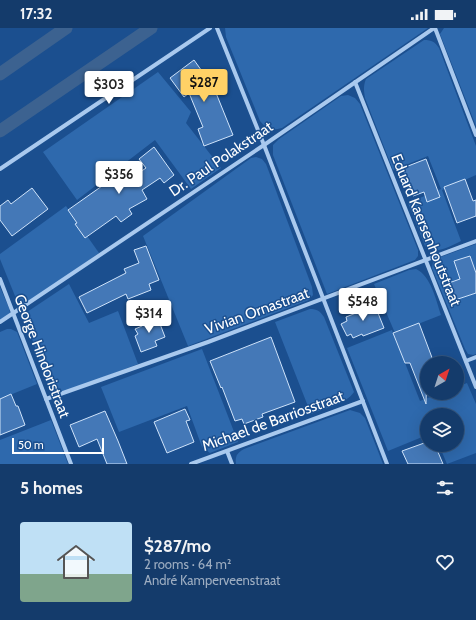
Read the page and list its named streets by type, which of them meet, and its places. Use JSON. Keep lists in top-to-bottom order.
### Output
{
  "streets": {
    "street": [
      "Dr. Paul Polakstraat",
      "Eduard Kaersenhoutstraat",
      "Vivian Ornastraat",
      "George Hindoristraat",
      "Michael de Barriosstraat"
    ]
  },
  "crossings": [
    ["Dr. Paul Polakstraat", "Eduard Kaersenhoutstraat"],
    ["Dr. Paul Polakstraat", "George Hindoristraat"],
    ["Eduard Kaersenhoutstraat", "Vivian Ornastraat"],
    ["Vivian Ornastraat", "George Hindoristraat"]
  ],
  "scale_bar": "50 m",
  "north": "top right",
  "page": {
    "status": "17:32",
    "price": [
      "$287",
      "$303",
      "$356",
      "$548",
      "$314"
    ],
    "scale": "50 m",
    "heading": "5 homes",
    "list": [
      {
        "name": "$287/mo",
        "note": "2 rooms · 64 m² · André Kamperveenstraat"
      }
    ]
  }
}
